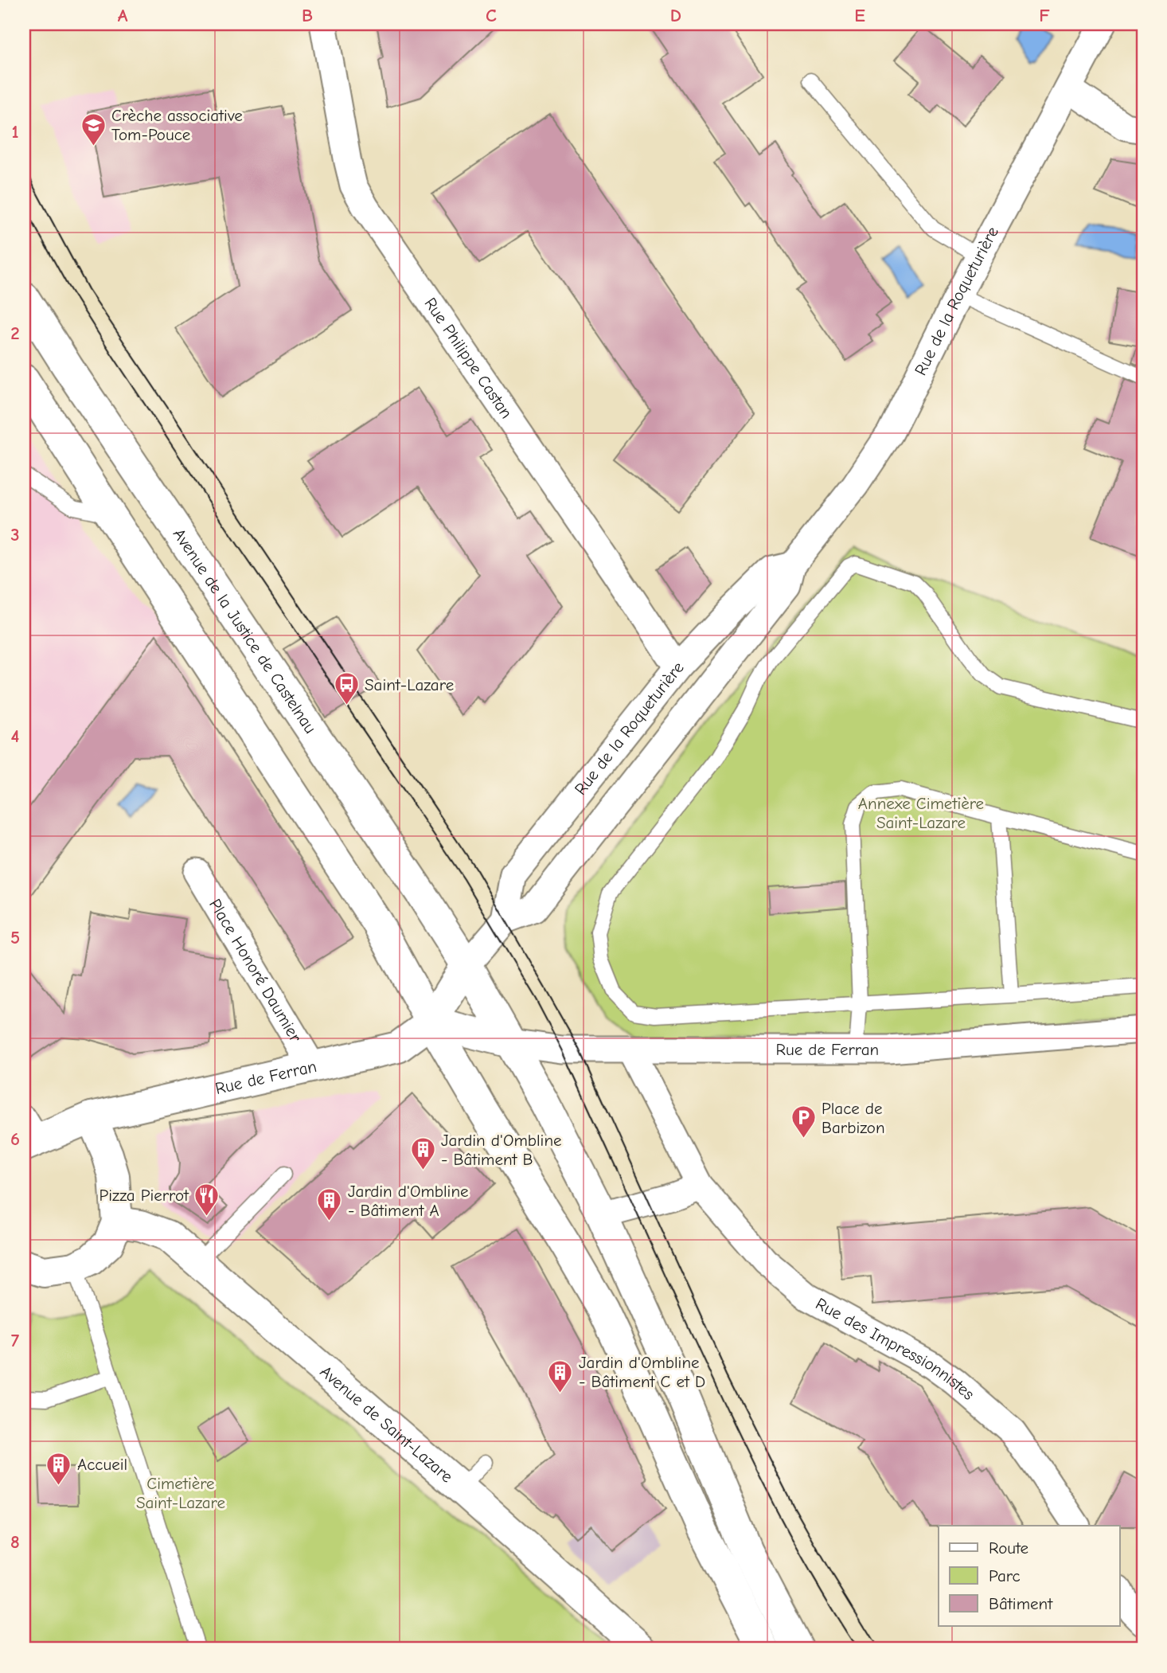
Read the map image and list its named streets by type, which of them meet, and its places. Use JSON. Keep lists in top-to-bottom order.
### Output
{
  "streets": {
    "main road": ["Avenue de la Justice de Castelnau", "Rue de Ferran", "Avenue de Saint-Lazare"],
    "street": [
      "Rue de la Roqueturière",
      "Rue Philippe Castan",
      "Place Honoré Daumier",
      "Rue des Impressionnistes"
    ]
  },
  "crossings": [
    ["Rue de la Roqueturière", "Rue Philippe Castan"],
    ["Rue de la Roqueturière", "Avenue de la Justice de Castelnau"],
    ["Avenue de la Justice de Castelnau", "Rue de Ferran"],
    ["Place Honoré Daumier", "Rue de Ferran"],
    ["Rue de Ferran", "Rue des Impressionnistes"]
  ],
  "parks": ["Annexe Cimetière Saint-Lazare", "Cimetière Saint-Lazare"],
  "places": {
    "school or university": ["Crèche associative Tom-Pouce"],
    "bus stop": ["Saint-Lazare"],
    "parking": ["Place de Barbizon"],
    "building": [
      "Jardin d'Ombline - Bâtiment B",
      "Jardin d'Ombline - Bâtiment A",
      "Jardin d'Ombline - Bâtiment C et D",
      "Accueil"
    ],
    "restaurant": ["Pizza Pierrot"]
  },
  "legend": ["Route", "Parc", "Bâtiment"],
  "grid": {
    "columns": [
      "A",
      "B",
      "C",
      "D",
      "E",
      "F"
    ],
    "rows": [
      "1",
      "2",
      "3",
      "4",
      "5",
      "6",
      "7",
      "8"
    ]
  }
}
